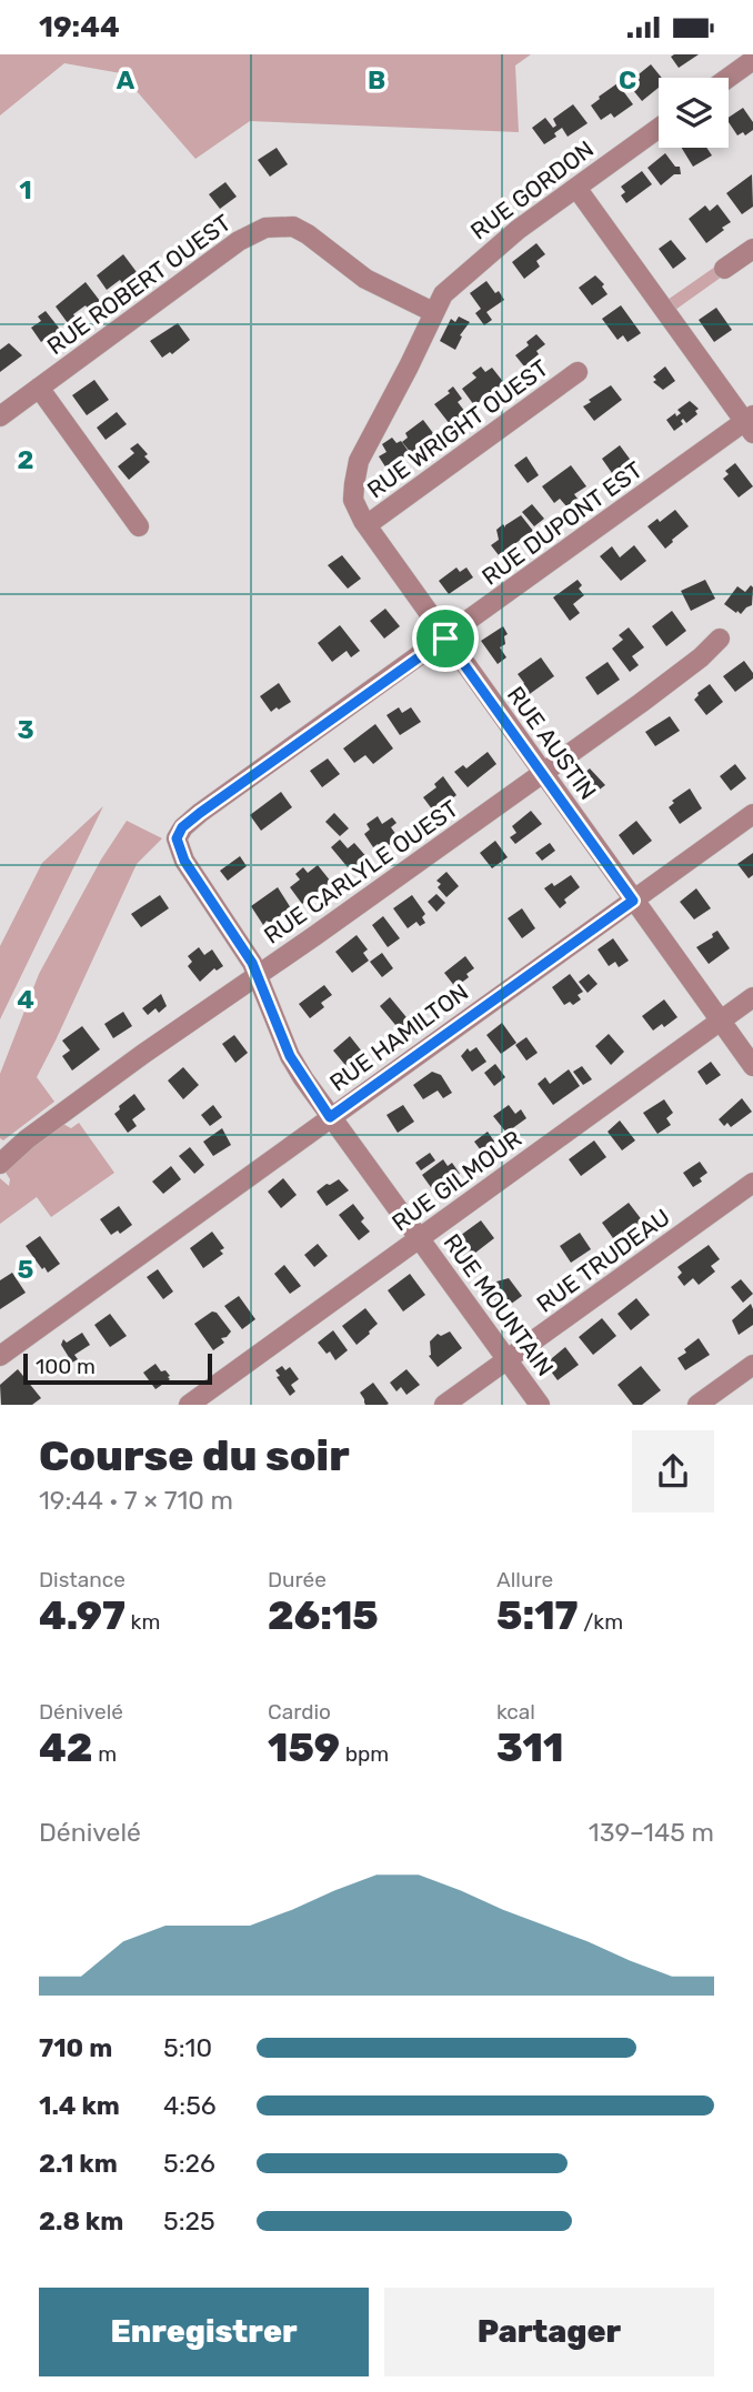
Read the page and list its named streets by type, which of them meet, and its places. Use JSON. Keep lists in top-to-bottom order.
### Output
{
  "streets": {
    "street": [
      "RUE GORDON",
      "RUE ROBERT OUEST",
      "RUE WRIGHT OUEST",
      "RUE DUPONT EST",
      "RUE AUSTIN",
      "RUE CARLYLE OUEST",
      "RUE HAMILTON",
      "RUE GILMOUR",
      "RUE TRUDEAU",
      "RUE MOUNTAIN"
    ]
  },
  "crossings": [
    ["RUE GORDON", "RUE ROBERT OUEST"],
    ["RUE GORDON", "RUE AUSTIN"],
    ["RUE ROBERT OUEST", "RUE AUSTIN"],
    ["RUE WRIGHT OUEST", "RUE AUSTIN"],
    ["RUE DUPONT EST", "RUE AUSTIN"],
    ["RUE DUPONT EST", "RUE MOUNTAIN"],
    ["RUE AUSTIN", "RUE CARLYLE OUEST"],
    ["RUE AUSTIN", "RUE HAMILTON"],
    ["RUE AUSTIN", "RUE GILMOUR"],
    ["RUE CARLYLE OUEST", "RUE MOUNTAIN"],
    ["RUE HAMILTON", "RUE MOUNTAIN"],
    ["RUE GILMOUR", "RUE MOUNTAIN"],
    ["RUE TRUDEAU", "RUE MOUNTAIN"]
  ],
  "scale_bar": "100 m",
  "page": {
    "status": "19:44",
    "scale": "100 m",
    "heading": ["Course du soir", "19:44 · 7 × 710 m"],
    "stats": [
      ["Distance", "4.97 km"],
      ["Durée", "26:15"],
      ["Allure", "5:17 /km"],
      ["Dénivelé", "42 m"],
      ["Cardio", "159 bpm"],
      ["kcal", "311"]
    ],
    "chart": ["Dénivelé", "139–145 m"],
    "list": [
      {
        "name": "710 m",
        "note": "5:10"
      },
      {
        "name": "1.4 km",
        "note": "4:56"
      },
      {
        "name": "2.1 km",
        "note": "5:26"
      },
      {
        "name": "2.8 km",
        "note": "5:25"
      }
    ],
    "buttons": ["Enregistrer", "Partager"]
  },
  "grid": {
    "columns": ["A", "B", "C"],
    "rows": [
      "1",
      "2",
      "3",
      "4",
      "5"
    ]
  }
}
